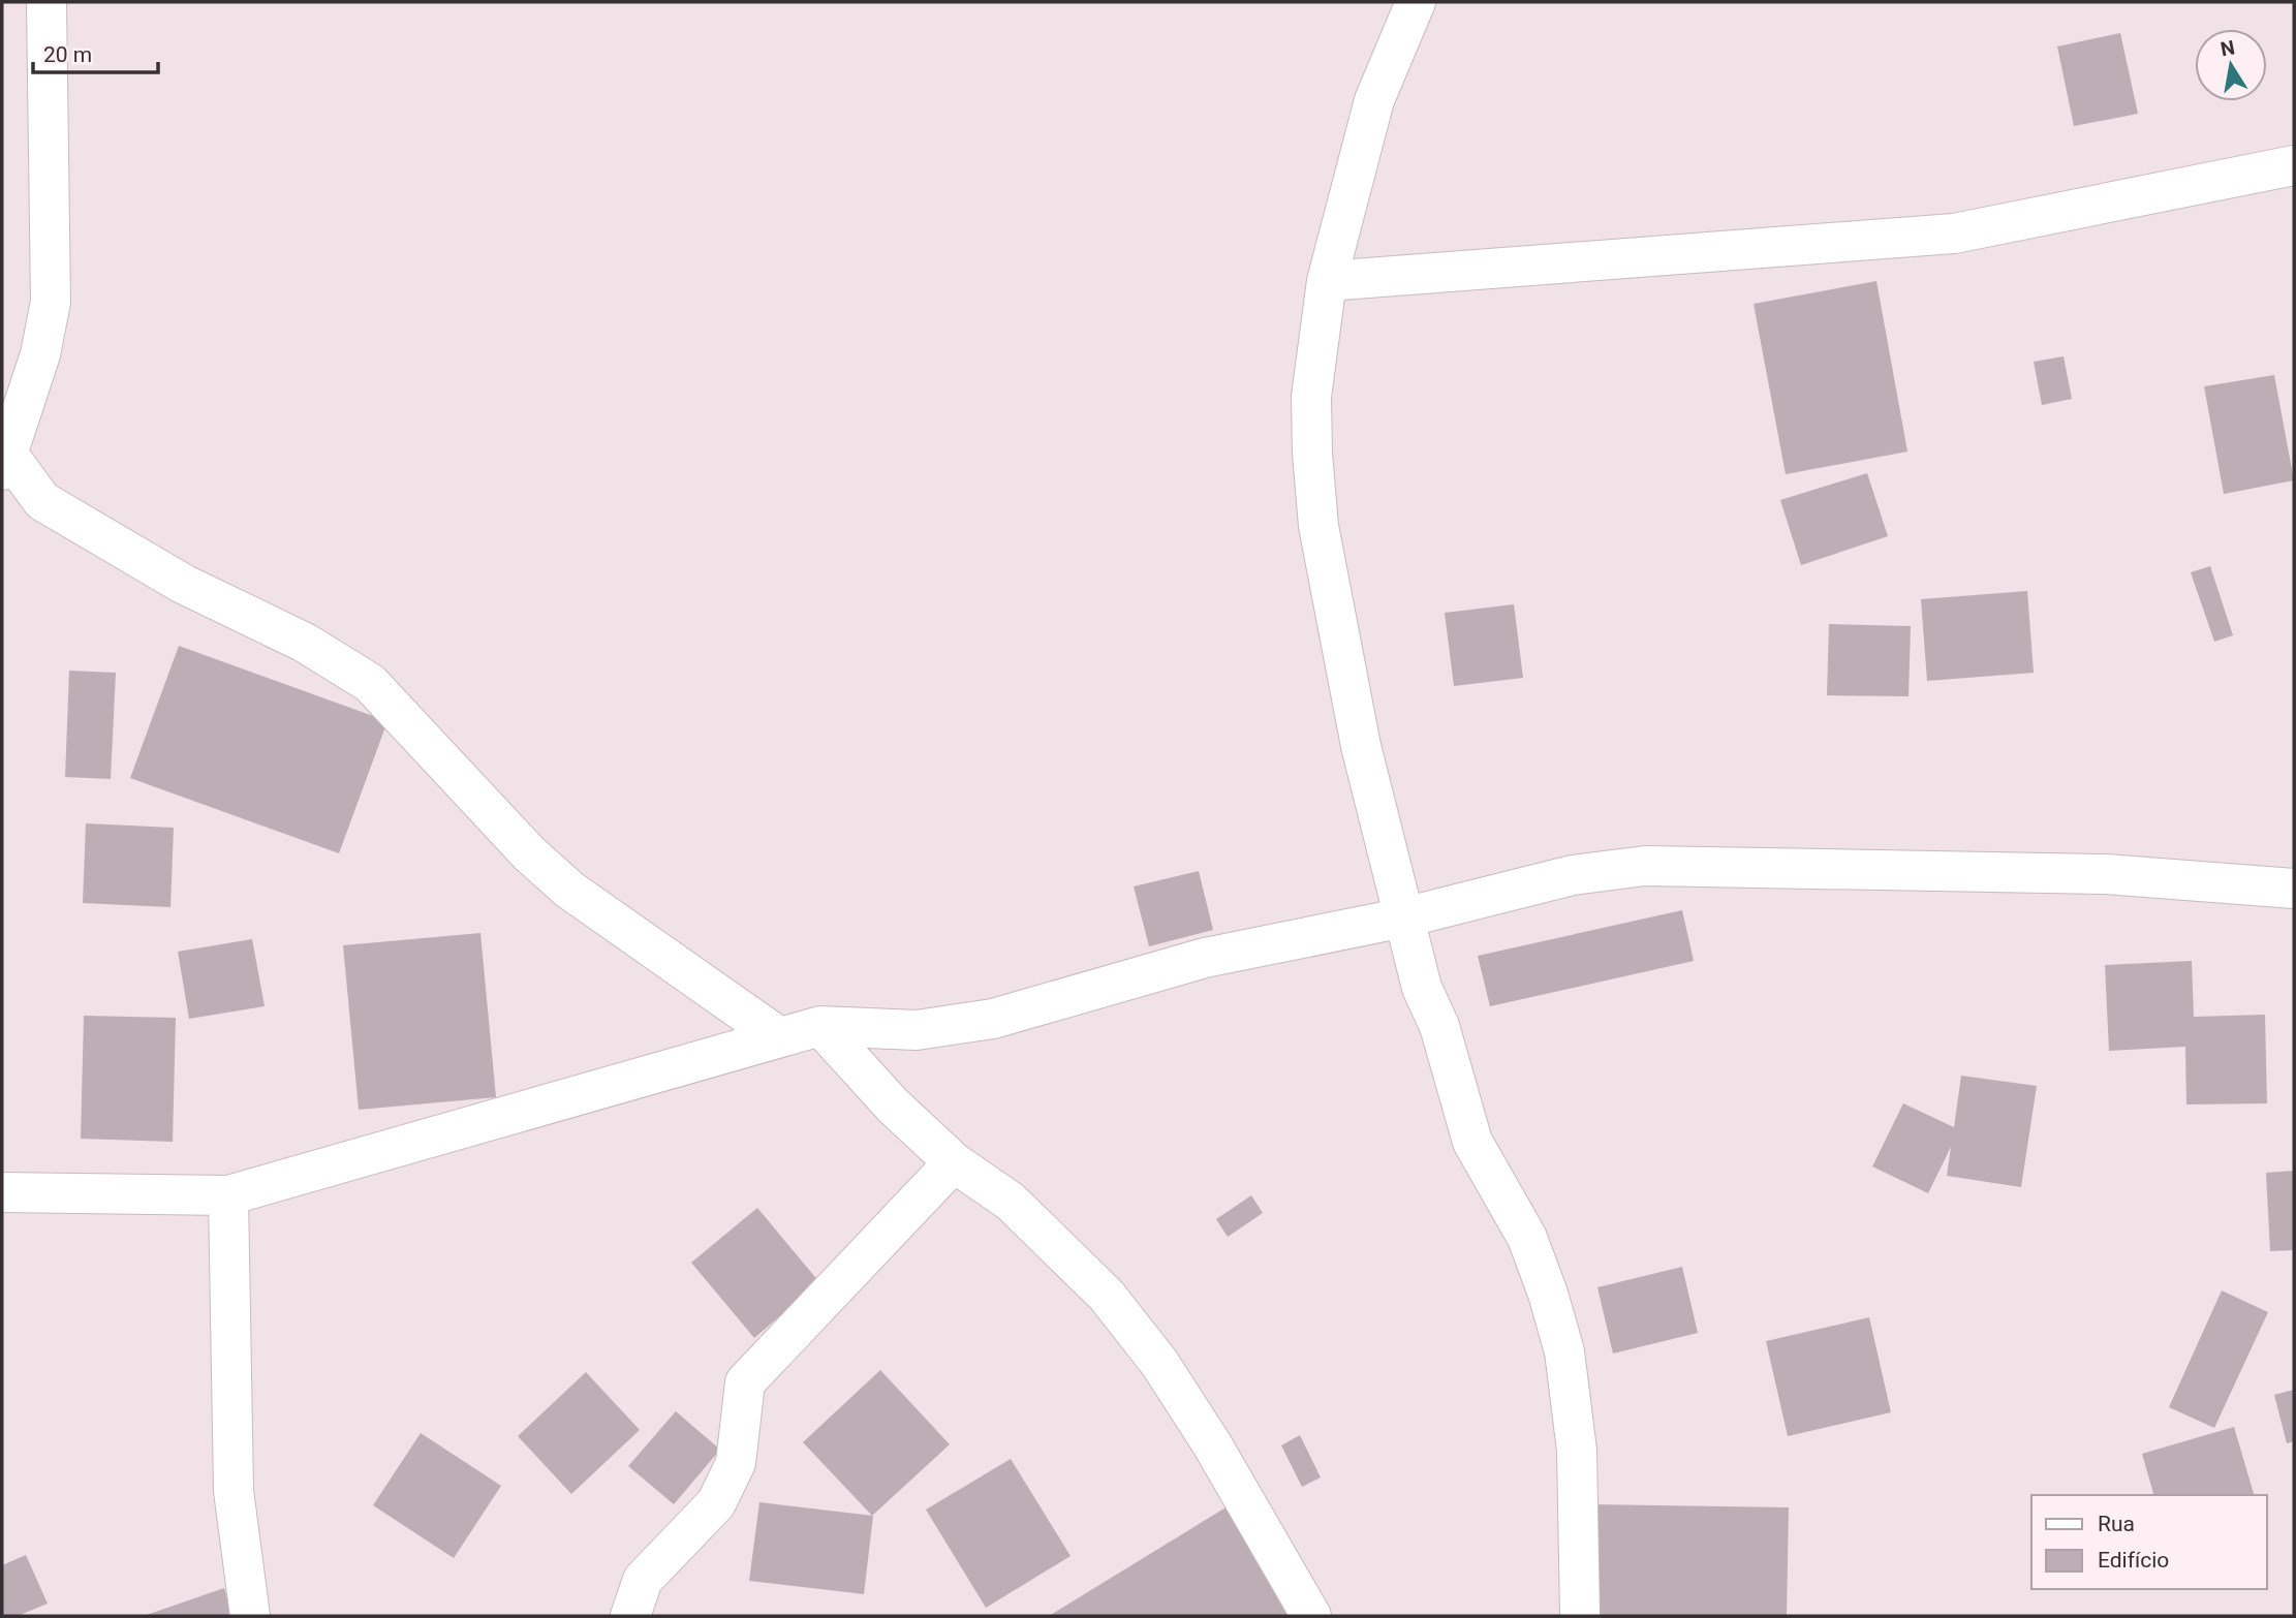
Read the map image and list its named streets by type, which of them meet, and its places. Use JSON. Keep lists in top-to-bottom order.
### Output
{
  "legend": ["Rua", "Edifício"],
  "scale_bar": "20 m",
  "north": "top"
}
